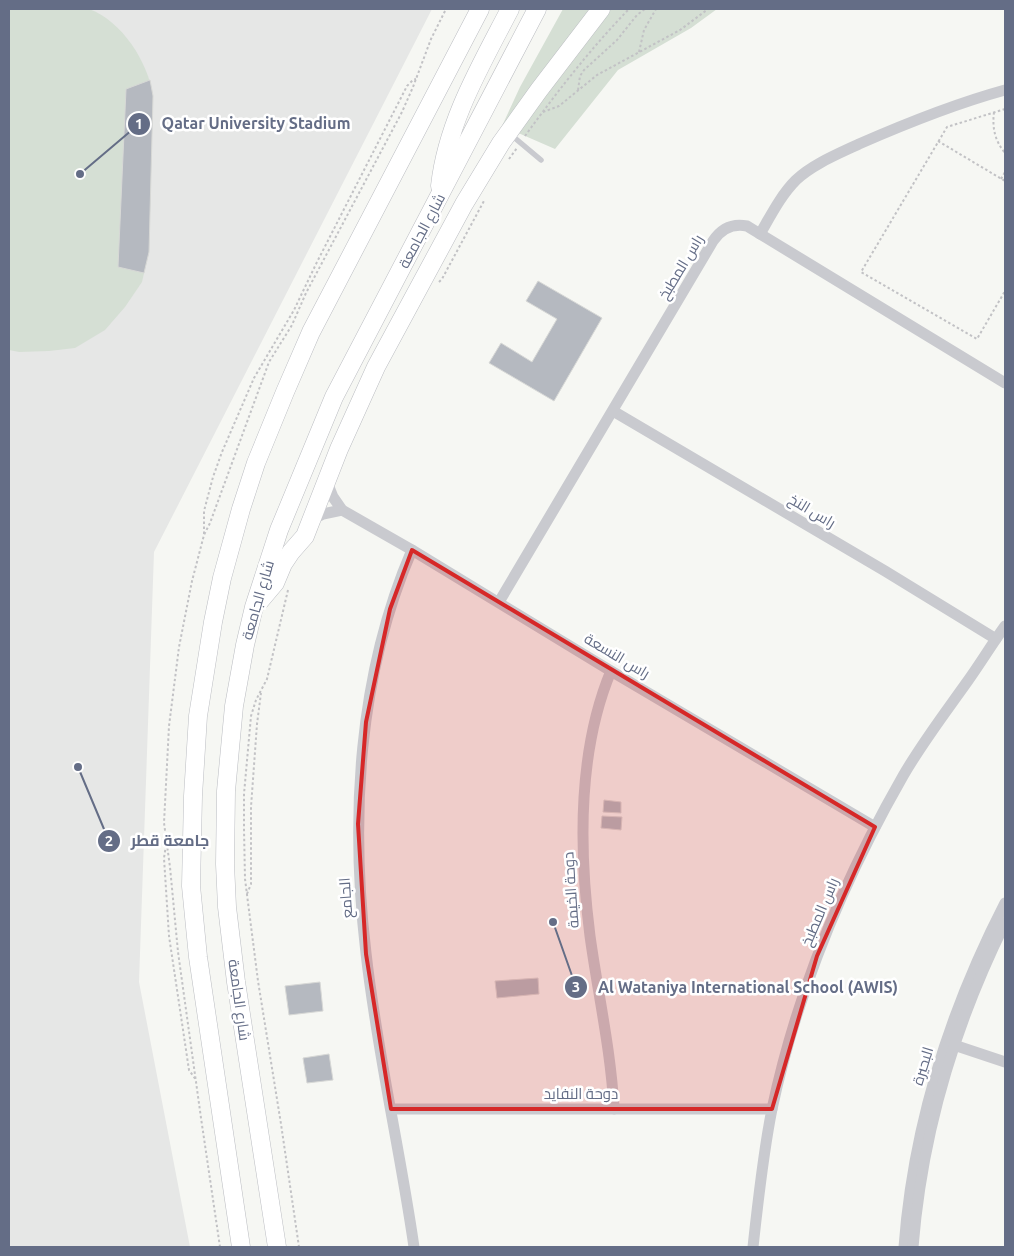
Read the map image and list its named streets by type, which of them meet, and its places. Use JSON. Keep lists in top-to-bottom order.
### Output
{
  "streets": {
    "main road": ["شارع الجامعة"],
    "street": [
      "راس المطبخ",
      "راس النخ",
      "راس النسعة",
      "دوحة الخيمة",
      "الجامع",
      "البحيرة",
      "دوحة النفايد"
    ]
  },
  "crossings": [
    ["راس المطبخ", "راس النخ"],
    ["راس المطبخ", "راس النسعة"],
    ["راس المطبخ", "دوحة النفايد"],
    ["راس النسعة", "دوحة الخيمة"],
    ["راس النسعة", "الجامع"],
    ["دوحة الخيمة", "دوحة النفايد"],
    ["الجامع", "دوحة النفايد"]
  ],
  "places": ["Qatar University Stadium", "جامعة قطر", "Al Wataniya International School (AWIS)"]
}
